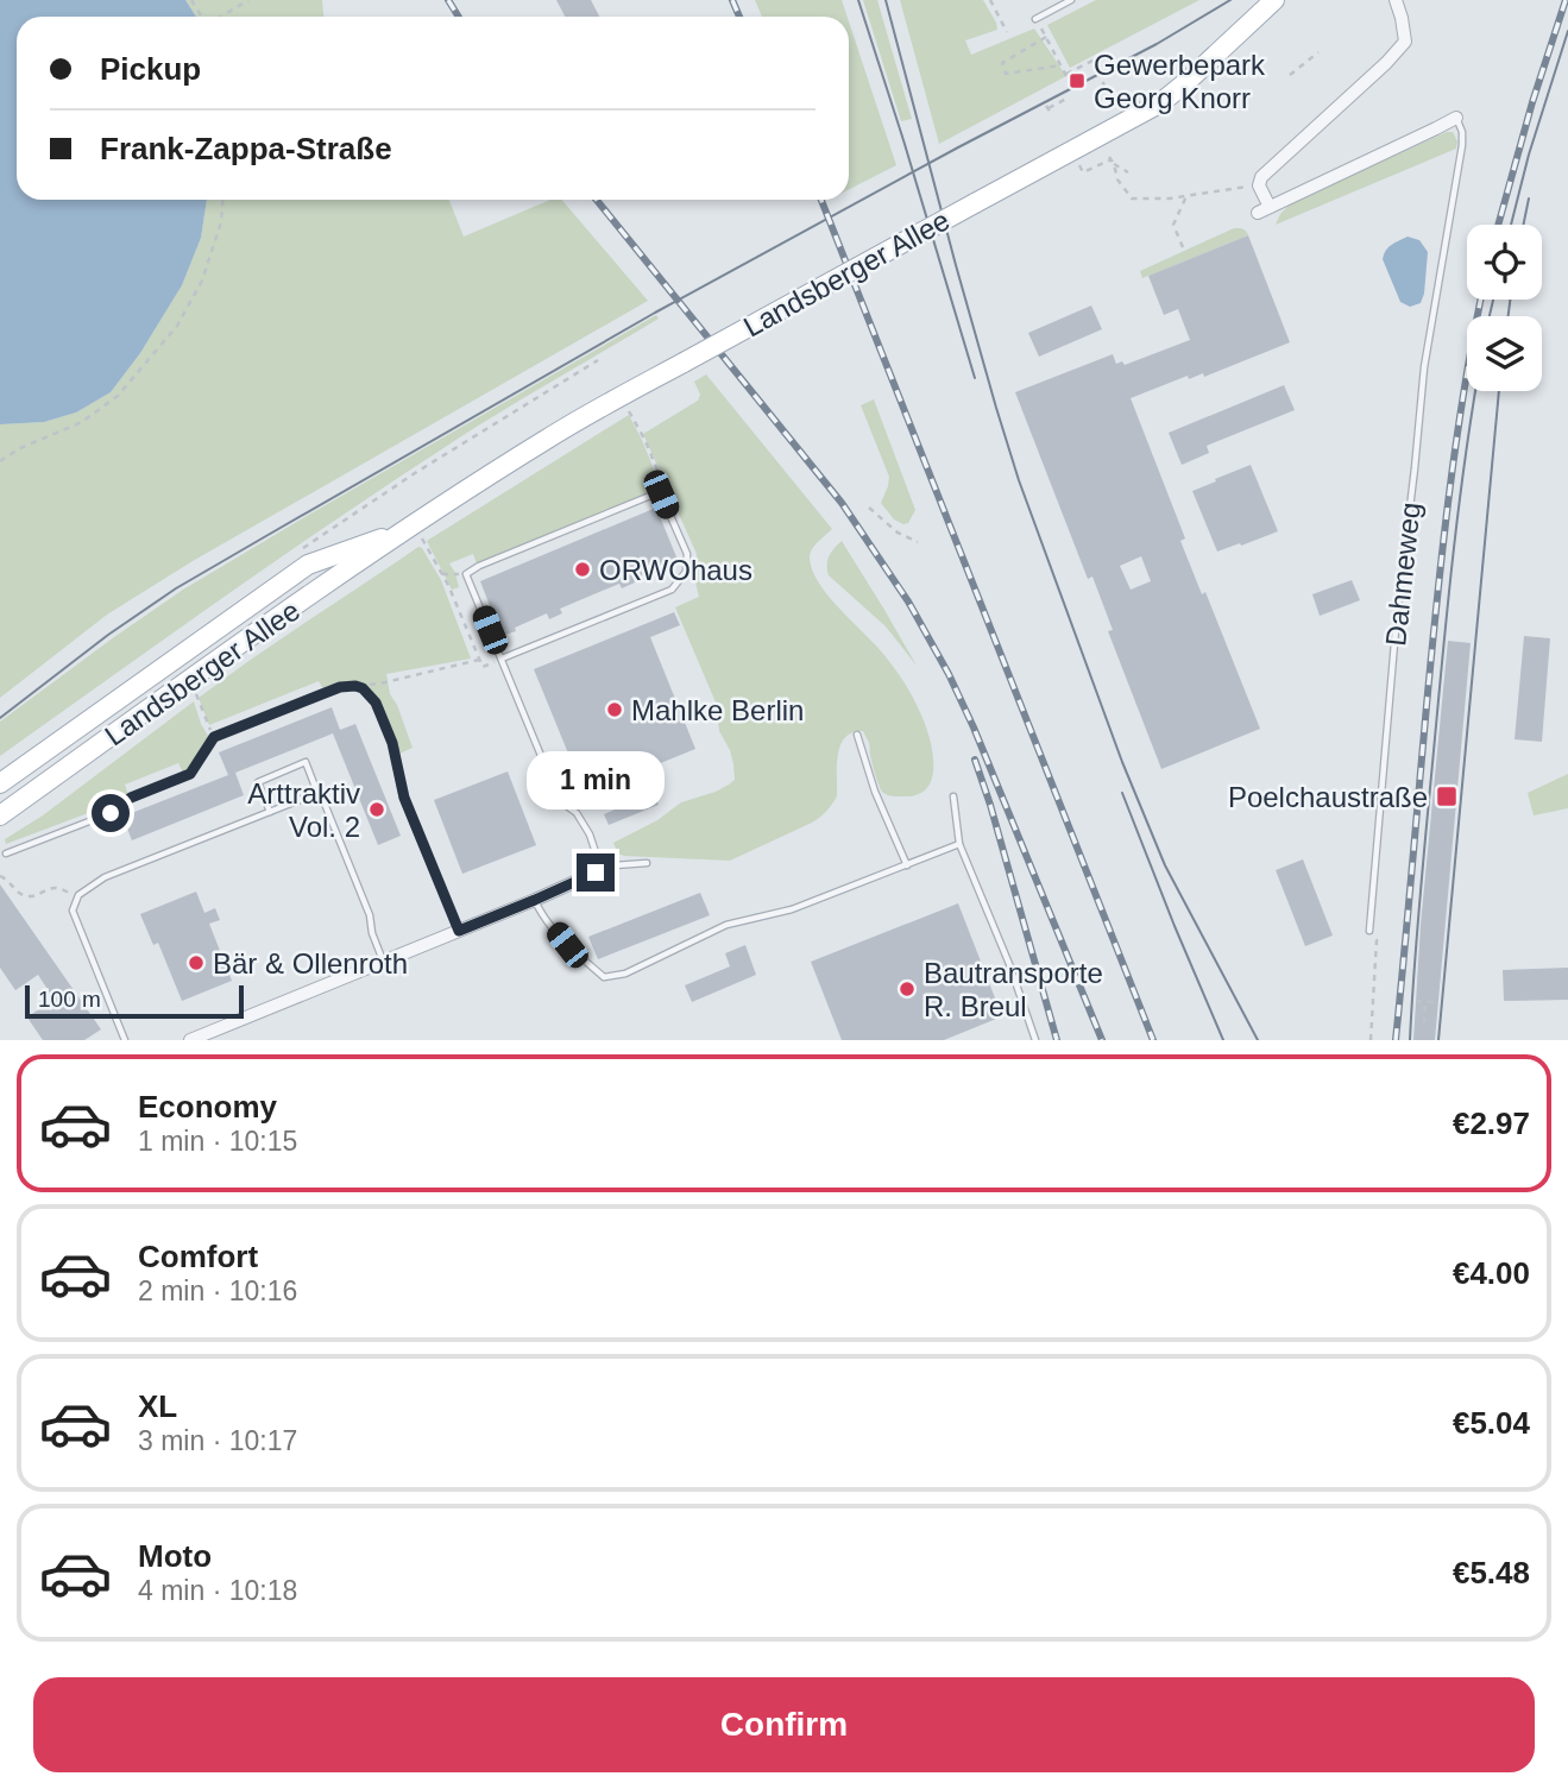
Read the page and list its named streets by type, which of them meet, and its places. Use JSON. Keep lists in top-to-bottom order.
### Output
{
  "streets": {
    "main road": ["Landsberger Allee"],
    "lane": ["Dahmeweg"]
  },
  "places": {
    "transit": ["Gewerbepark Georg Knorr", "Poelchaustraße"],
    "other": [
      "ORWOhaus",
      "Mahlke Berlin",
      "Arttraktiv Vol. 2",
      "Bär & Ollenroth",
      "Bautransporte R. Breul"
    ]
  },
  "scale_bar": "100 m",
  "page": {
    "banner": ["Pickup", "Frank-Zappa-Straße"],
    "bubble": "1 min",
    "scale": "100 m",
    "list": [
      {
        "name": "Economy",
        "note": "1 min · 10:15",
        "value": "€2.97"
      },
      {
        "name": "Comfort",
        "note": "2 min · 10:16",
        "value": "€4.00"
      },
      {
        "name": "XL",
        "note": "3 min · 10:17",
        "value": "€5.04"
      },
      {
        "name": "Moto",
        "note": "4 min · 10:18",
        "value": "€5.48"
      }
    ],
    "buttons": "Confirm"
  }
}
